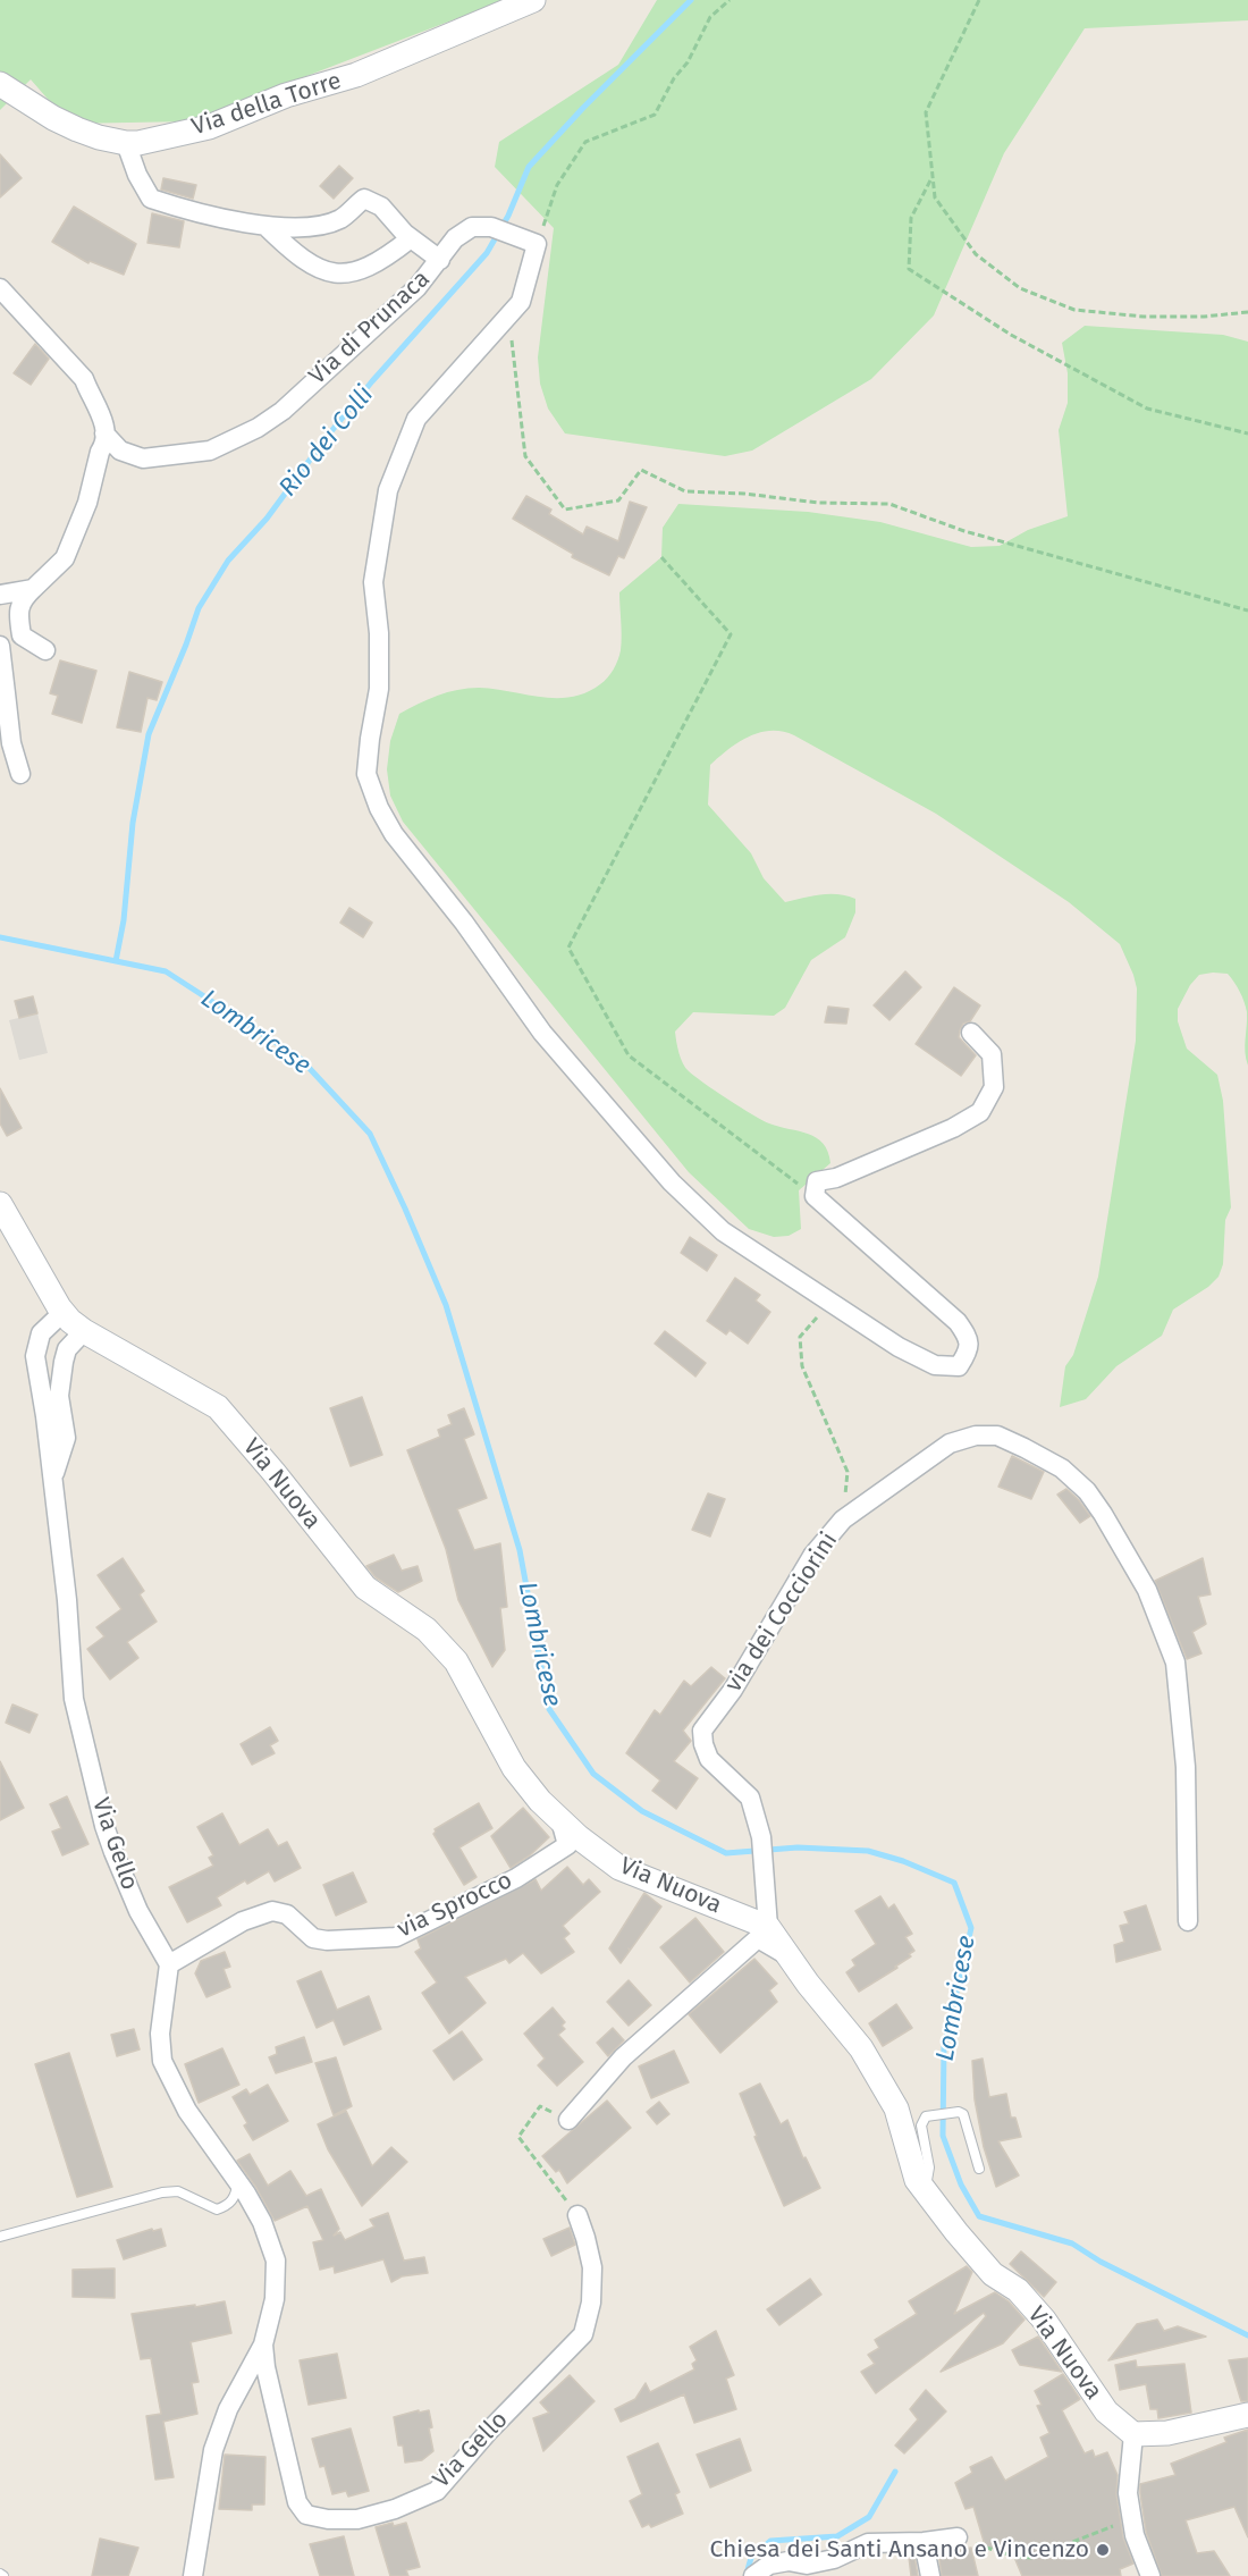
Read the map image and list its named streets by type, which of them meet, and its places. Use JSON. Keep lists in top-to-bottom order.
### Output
{
  "streets": {
    "street": [
      "Via della Torre",
      "Via di Prunaca",
      "Via Nuova",
      "via dei Cocciorini",
      "Via Gello",
      "via Sprocco"
    ]
  },
  "crossings": [
    ["Via della Torre", "Via di Prunaca"],
    ["Via Nuova", "via dei Cocciorini"],
    ["Via Nuova", "Via Gello"],
    ["Via Nuova", "via Sprocco"],
    ["Via Gello", "via Sprocco"]
  ],
  "water": ["Rio dei Colli", "Lombricese"],
  "places": ["Chiesa dei Santi Ansano e Vincenzo"]
}
